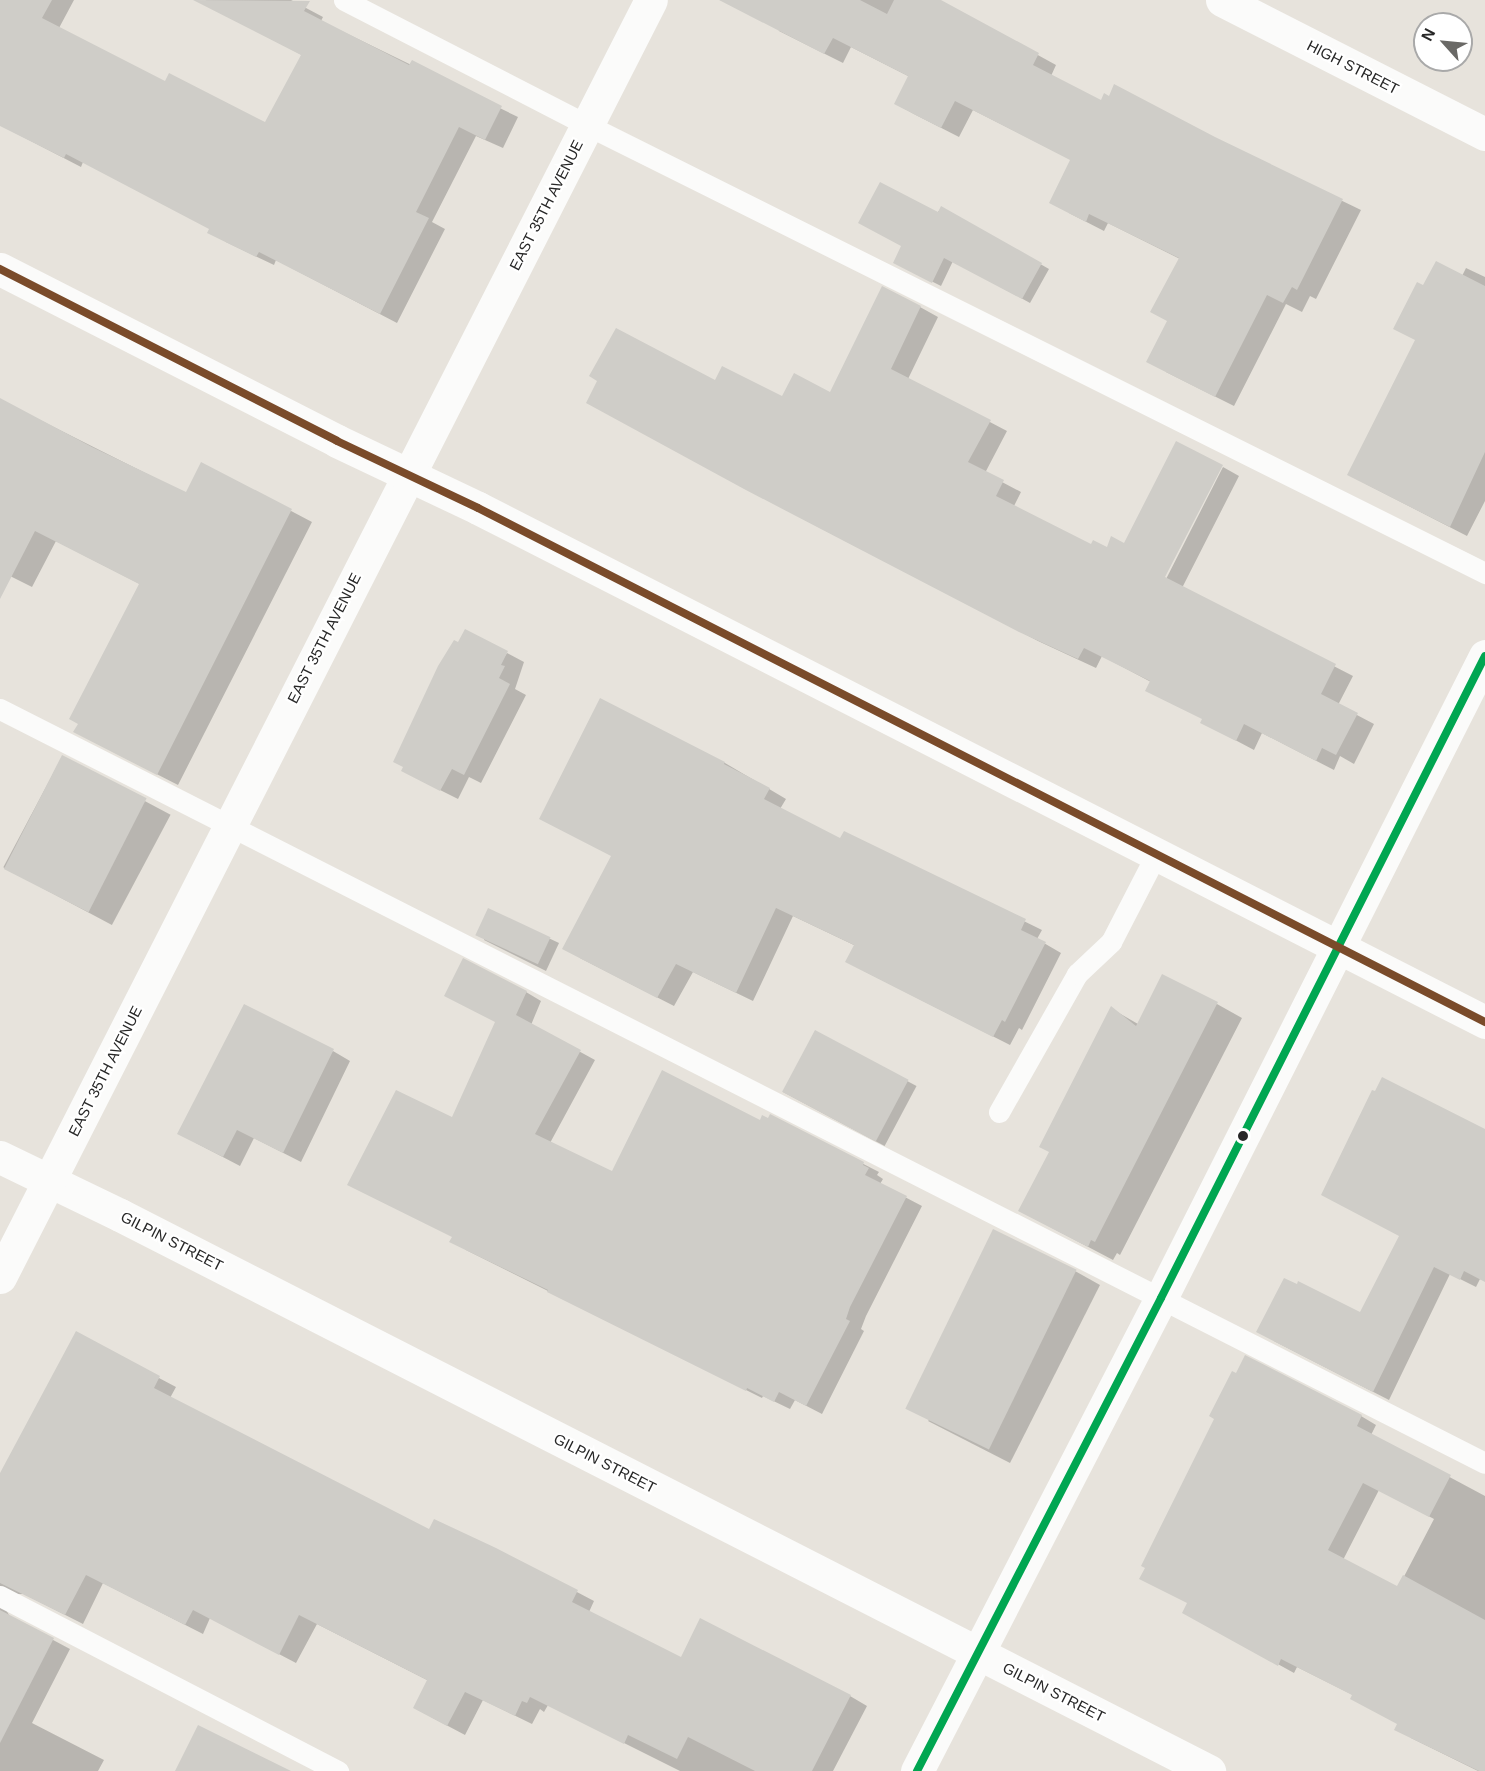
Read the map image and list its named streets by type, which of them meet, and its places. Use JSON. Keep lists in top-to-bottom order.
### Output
{
  "streets": {
    "street": ["HIGH STREET", "EAST 35TH AVENUE", "GILPIN STREET"]
  },
  "crossings": [
    ["EAST 35TH AVENUE", "GILPIN STREET"]
  ],
  "north": "top left"
}
